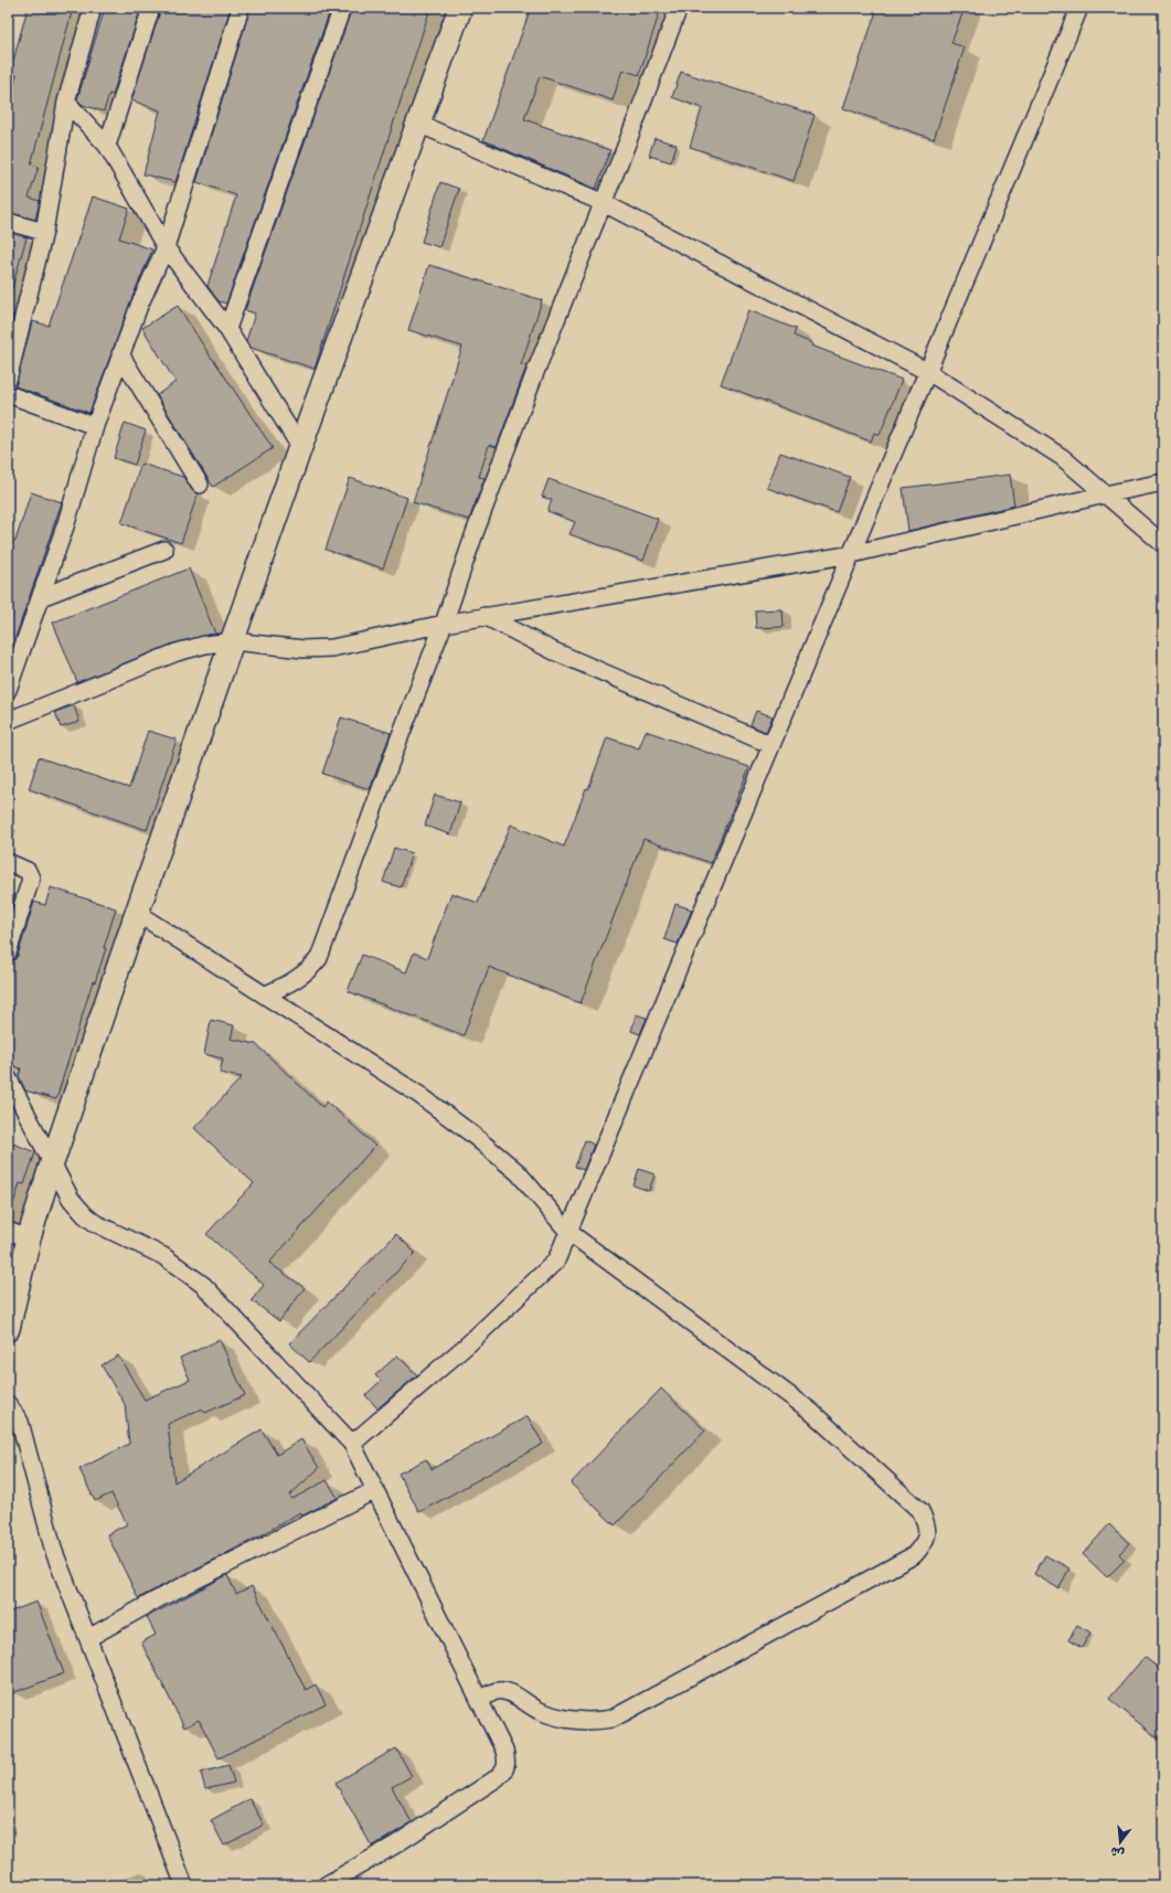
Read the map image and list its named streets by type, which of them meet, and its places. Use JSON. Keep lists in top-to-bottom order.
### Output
{
  "north": "bottom"
}
